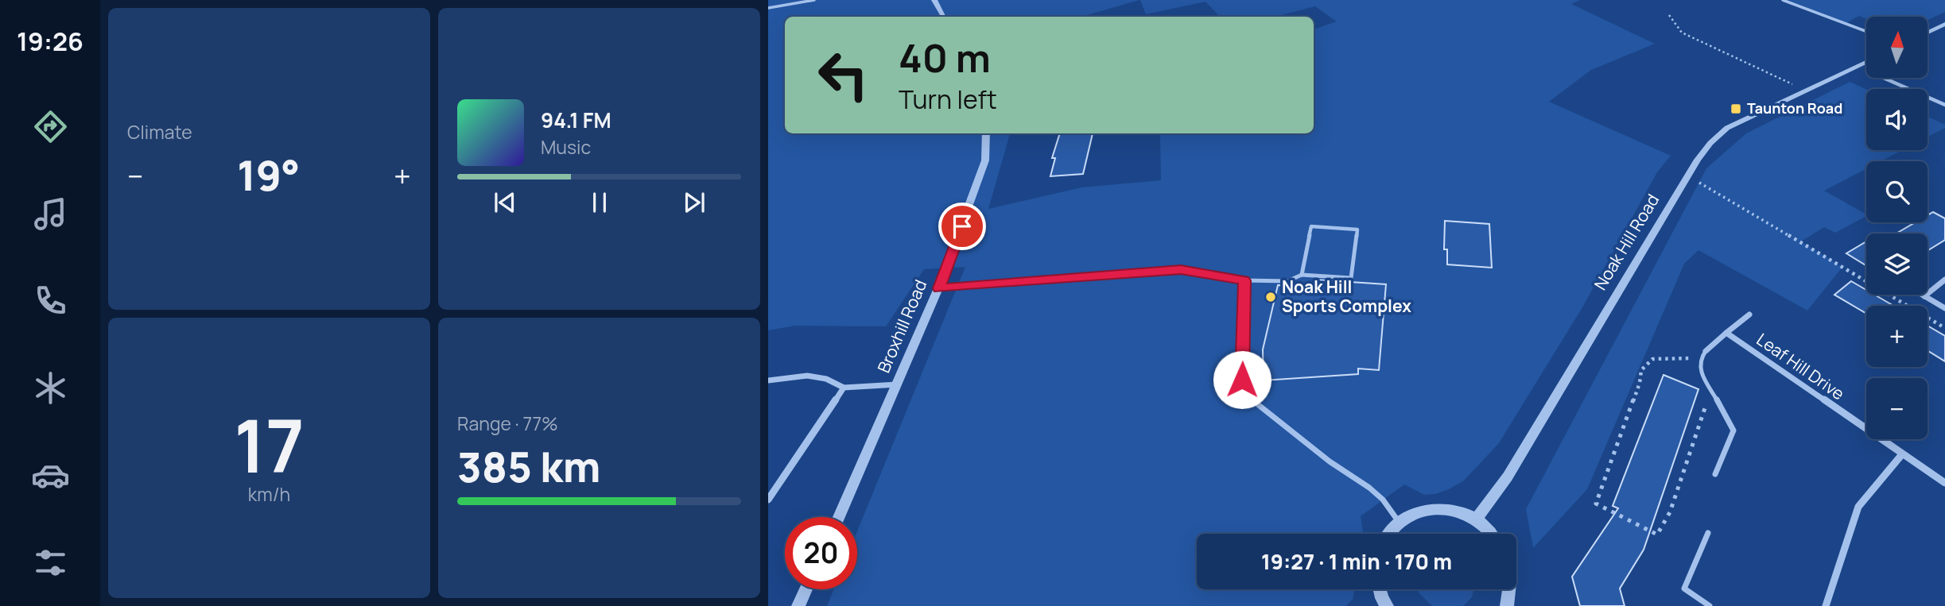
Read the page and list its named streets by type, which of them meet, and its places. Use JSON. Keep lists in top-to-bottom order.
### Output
{
  "streets": {
    "street": ["Noak Hill Road", "Broxhill Road", "Leaf Hill Drive"]
  },
  "places": {
    "transit": ["Taunton Road"],
    "other": ["Noak Hill Sports Complex"]
  },
  "north": "top",
  "page": {
    "tabs": "19:26",
    "tile": [
      "Climate",
      ["17", "km/h"],
      ["Range · 77%", "385 km"]
    ],
    "map_buttons": ["+", "−"],
    "turn": ["40 m", "Turn left"],
    "song": ["94.1 FM", "Music"],
    "heat": ["−", "19°", "+"],
    "limit": "20",
    "trip": "19:27 · 1 min · 170 m"
  }
}
